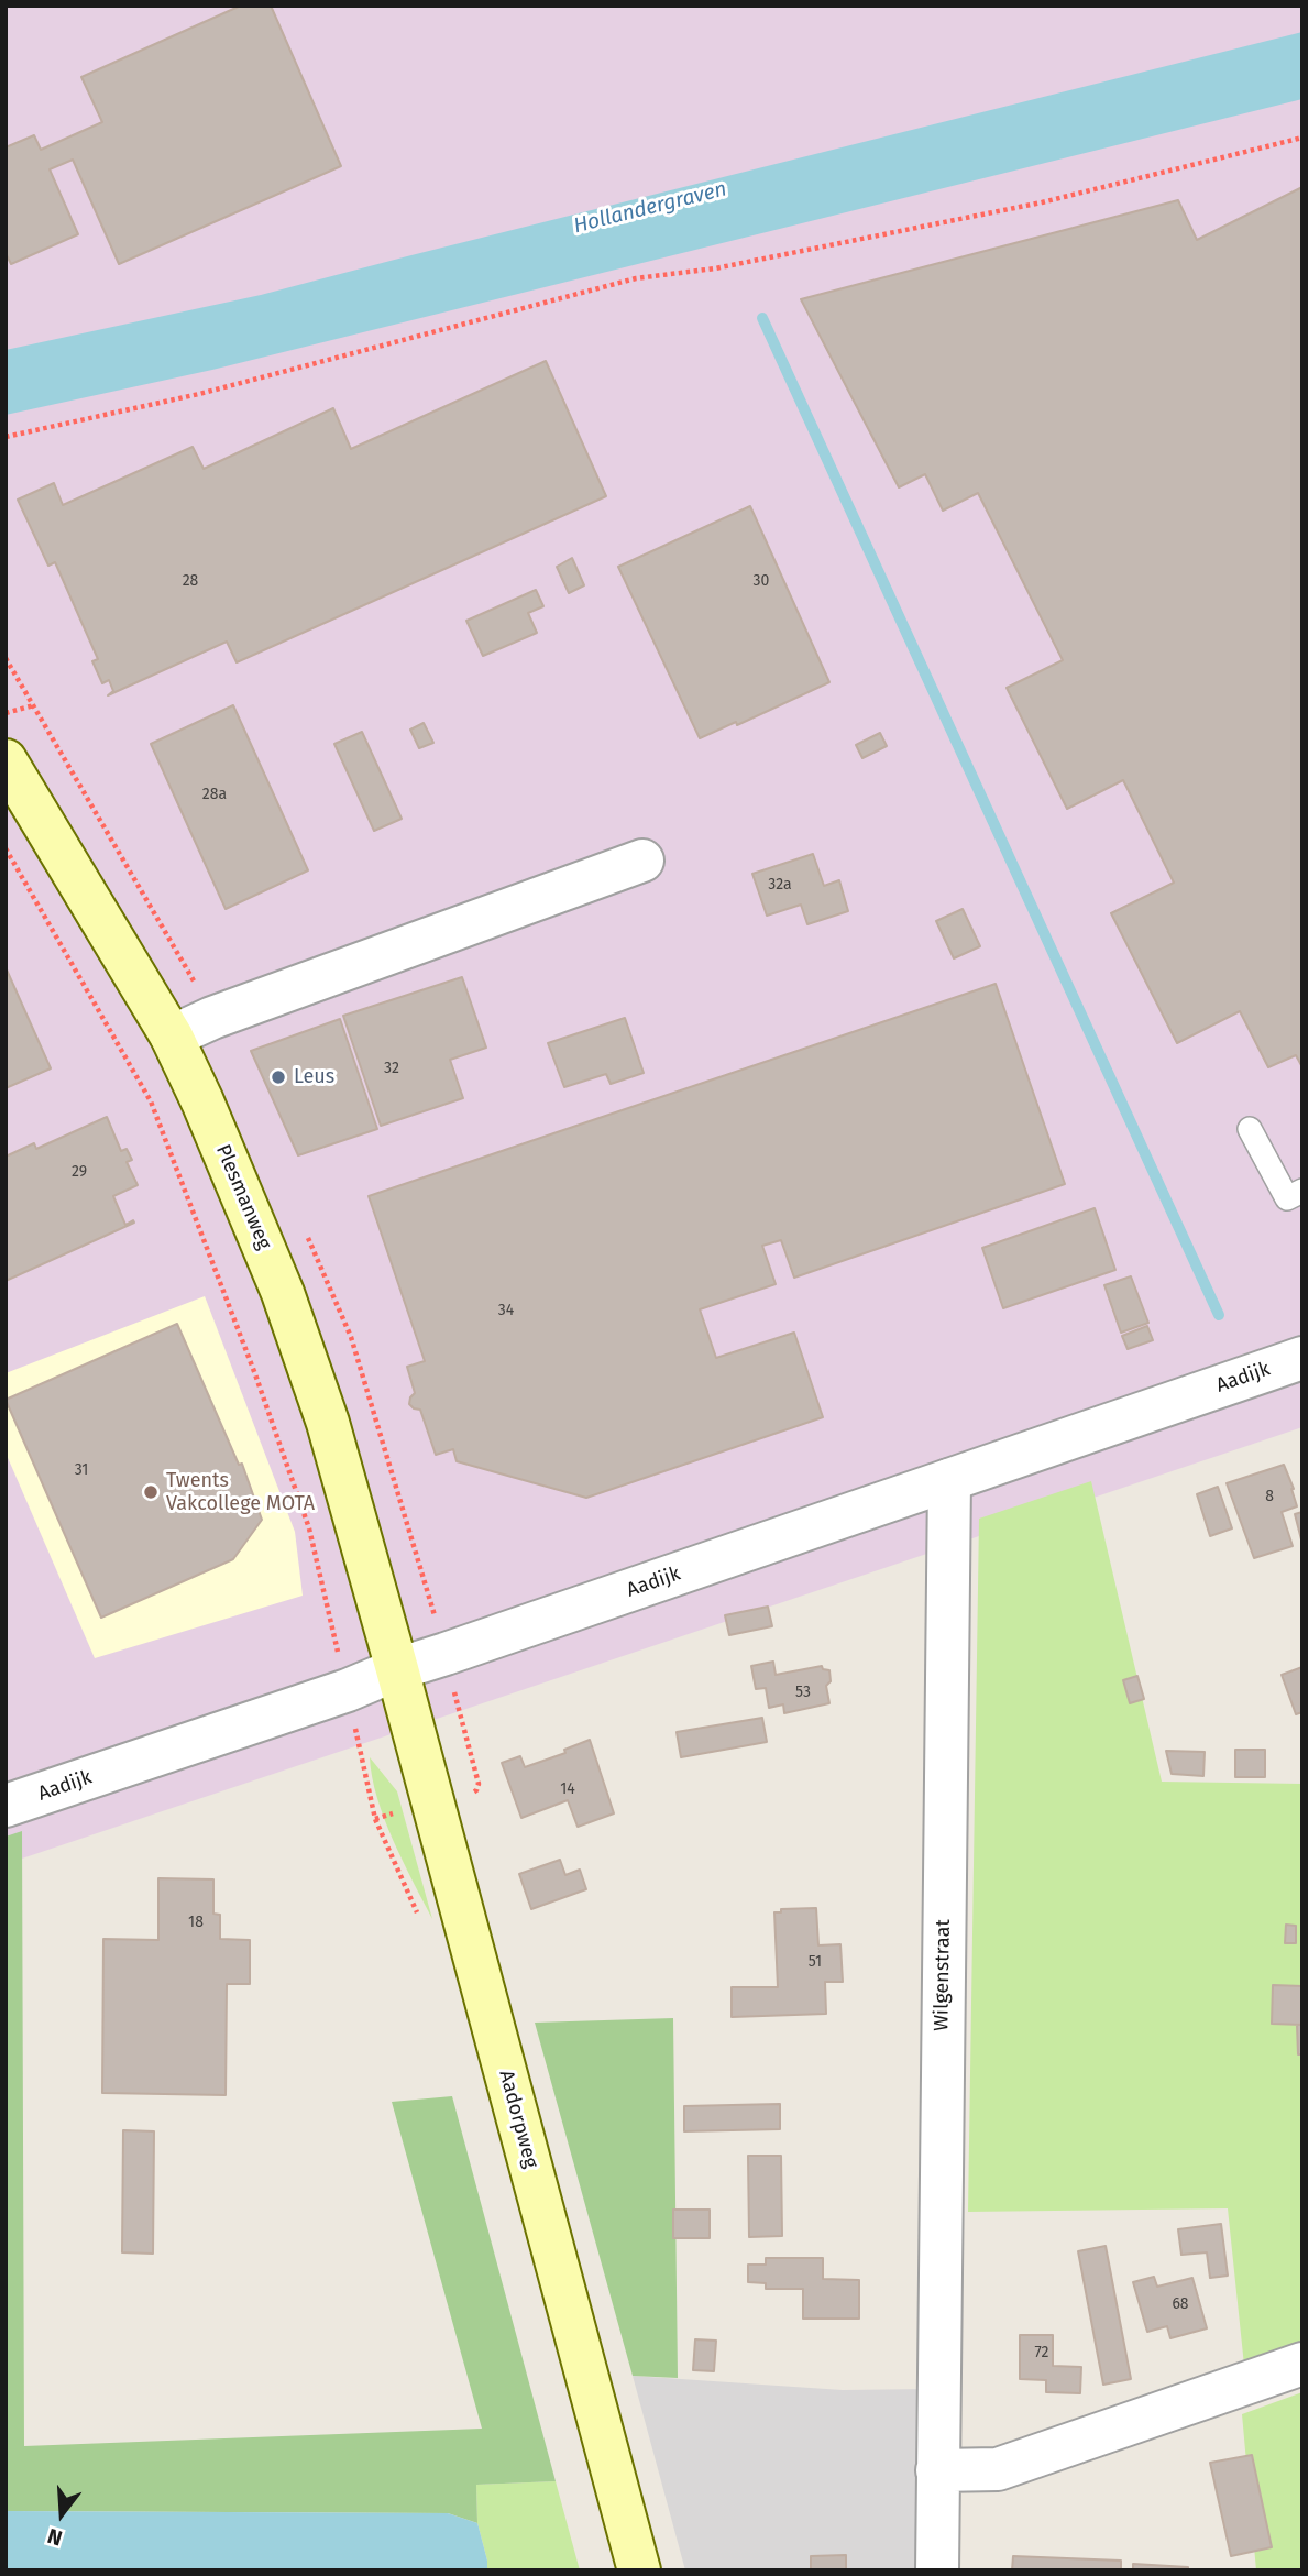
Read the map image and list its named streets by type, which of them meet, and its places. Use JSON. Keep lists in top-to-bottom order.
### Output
{
  "streets": {
    "main road": ["Plesmanweg", "Aadorpweg"],
    "street": ["Aadijk", "Wilgenstraat"]
  },
  "crossings": [
    ["Plesmanweg", "Aadijk"],
    ["Plesmanweg", "Aadorpweg"],
    ["Aadijk", "Wilgenstraat"],
    ["Aadijk", "Aadorpweg"]
  ],
  "water": ["Hollandergraven"],
  "places": ["Leus", "Twents Vakcollege MOTA"],
  "house_numbers": [
    "28",
    "30",
    "28a",
    "32a",
    "32",
    "29",
    "34",
    "31",
    "8",
    "53",
    "14",
    "18",
    "51",
    "68",
    "72"
  ],
  "north": "bottom"
}
